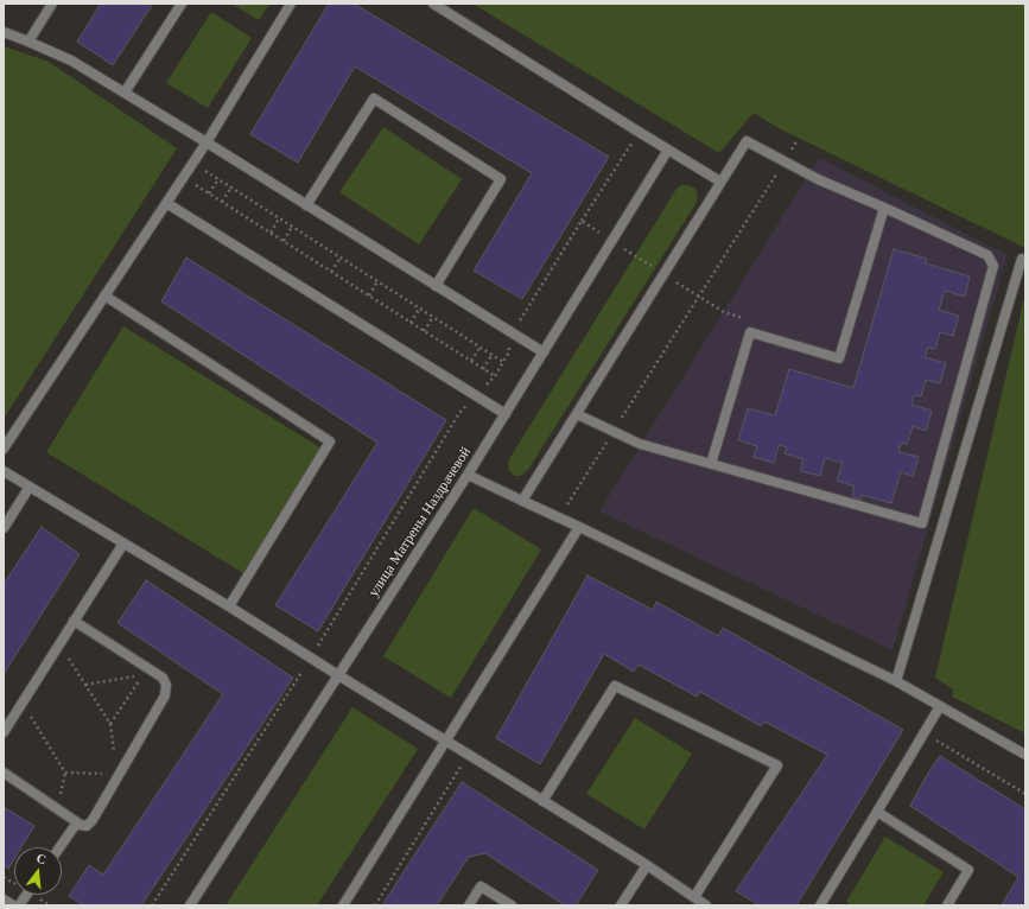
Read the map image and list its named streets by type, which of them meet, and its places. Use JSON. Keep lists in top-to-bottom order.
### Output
{
  "streets": {
    "lane": ["улица Матрены Наздрачевой"]
  },
  "north": "top"
}
